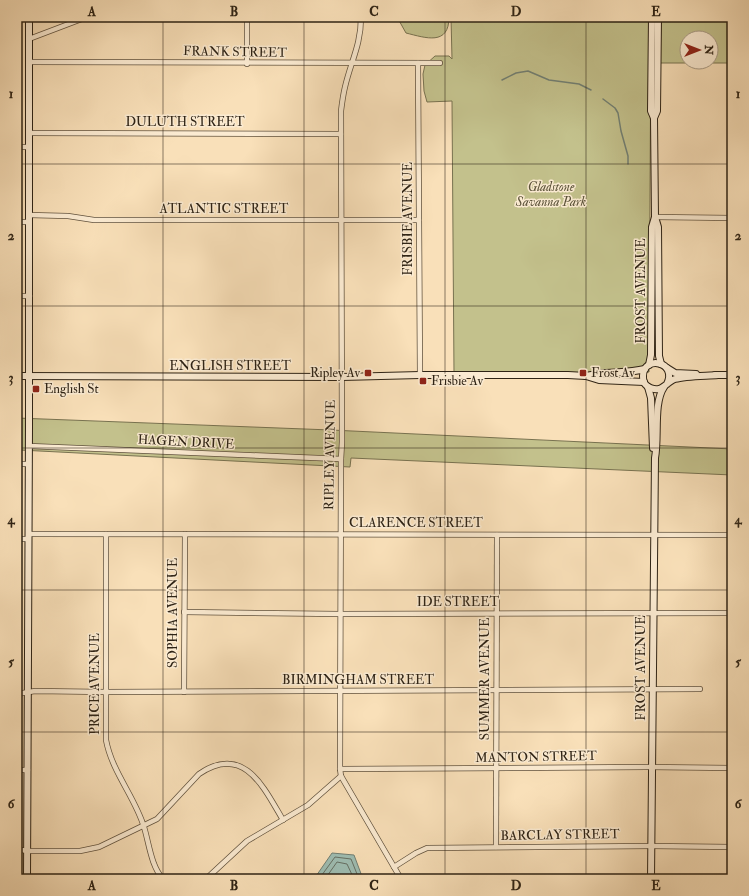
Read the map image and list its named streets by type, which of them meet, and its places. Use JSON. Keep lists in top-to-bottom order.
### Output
{
  "streets": {
    "street": [
      "FRANK STREET",
      "DULUTH STREET",
      "ATLANTIC STREET",
      "FRISBIE AVENUE",
      "FROST AVENUE",
      "ENGLISH STREET",
      "HAGEN DRIVE",
      "RIPLEY AVENUE",
      "CLARENCE STREET",
      "IDE STREET",
      "SOPHIA AVENUE",
      "SUMMER AVENUE",
      "BIRMINGHAM STREET",
      "PRICE AVENUE",
      "MANTON STREET",
      "BARCLAY STREET"
    ]
  },
  "crossings": [
    ["FRANK STREET", "FRISBIE AVENUE"],
    ["FRANK STREET", "RIPLEY AVENUE"],
    ["DULUTH STREET", "RIPLEY AVENUE"],
    ["ATLANTIC STREET", "FRISBIE AVENUE"],
    ["ATLANTIC STREET", "RIPLEY AVENUE"],
    ["FRISBIE AVENUE", "ENGLISH STREET"],
    ["FROST AVENUE", "ENGLISH STREET"],
    ["FROST AVENUE", "CLARENCE STREET"],
    ["FROST AVENUE", "IDE STREET"],
    ["FROST AVENUE", "BIRMINGHAM STREET"],
    ["FROST AVENUE", "MANTON STREET"],
    ["FROST AVENUE", "BARCLAY STREET"],
    ["ENGLISH STREET", "RIPLEY AVENUE"],
    ["HAGEN DRIVE", "RIPLEY AVENUE"],
    ["RIPLEY AVENUE", "CLARENCE STREET"],
    ["RIPLEY AVENUE", "IDE STREET"],
    ["RIPLEY AVENUE", "BIRMINGHAM STREET"],
    ["RIPLEY AVENUE", "MANTON STREET"],
    ["RIPLEY AVENUE", "BARCLAY STREET"],
    ["CLARENCE STREET", "SOPHIA AVENUE"],
    ["CLARENCE STREET", "SUMMER AVENUE"],
    ["CLARENCE STREET", "PRICE AVENUE"],
    ["IDE STREET", "SOPHIA AVENUE"],
    ["IDE STREET", "SUMMER AVENUE"],
    ["SOPHIA AVENUE", "BIRMINGHAM STREET"],
    ["SUMMER AVENUE", "BIRMINGHAM STREET"],
    ["SUMMER AVENUE", "MANTON STREET"],
    ["SUMMER AVENUE", "BARCLAY STREET"],
    ["BIRMINGHAM STREET", "PRICE AVENUE"]
  ],
  "parks": ["Gladstone Savanna Park"],
  "places": {
    "transit": [
      "Ripley Av",
      "Frost Av",
      "Frisbie Av",
      "English St"
    ]
  },
  "north": "right",
  "grid": {
    "columns": [
      "A",
      "B",
      "C",
      "D",
      "E"
    ],
    "rows": [
      "1",
      "2",
      "3",
      "4",
      "5",
      "6"
    ]
  }
}
